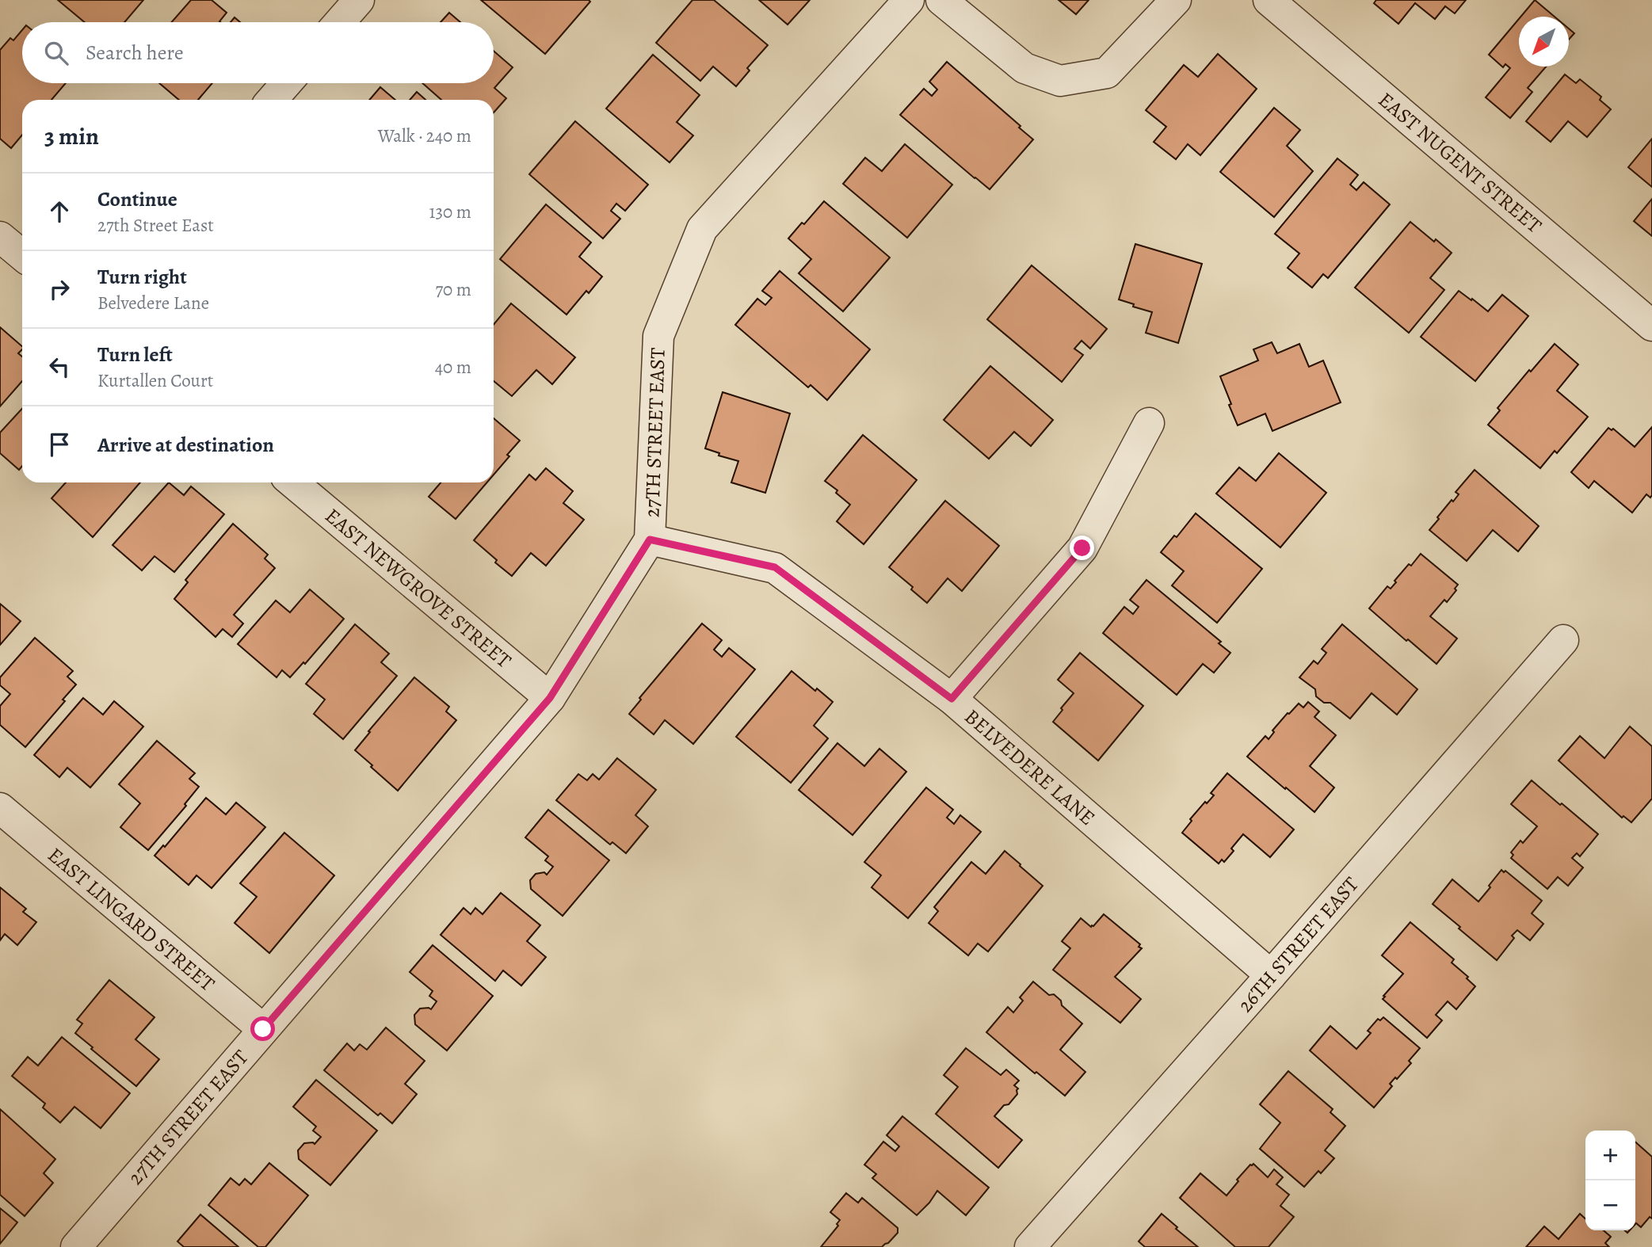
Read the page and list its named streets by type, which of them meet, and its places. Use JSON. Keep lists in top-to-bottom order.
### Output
{
  "streets": {
    "street": [
      "EAST NUGENT STREET",
      "27TH STREET EAST",
      "EAST NEWGROVE STREET",
      "BELVEDERE LANE",
      "EAST LINGARD STREET",
      "26TH STREET EAST"
    ]
  },
  "crossings": [
    ["27TH STREET EAST", "EAST NEWGROVE STREET"],
    ["27TH STREET EAST", "BELVEDERE LANE"],
    ["27TH STREET EAST", "EAST LINGARD STREET"],
    ["BELVEDERE LANE", "26TH STREET EAST"]
  ],
  "north": "bottom left",
  "page": {
    "search": "Search here",
    "heading": ["3 min", "Walk · 240 m"],
    "list": [
      ["Continue", "27th Street East", "130 m"],
      ["Turn right", "Belvedere Lane", "70 m"],
      ["Turn left", "Kurtallen Court", "40 m"],
      "Arrive at destination"
    ],
    "map_buttons": ["+", "−"]
  }
}
